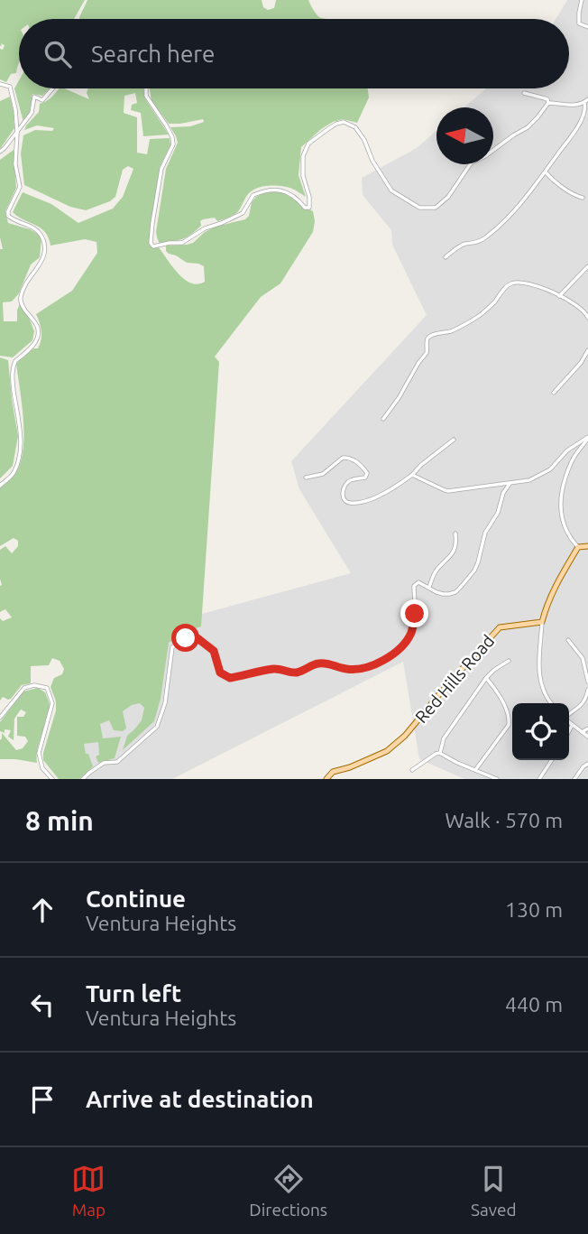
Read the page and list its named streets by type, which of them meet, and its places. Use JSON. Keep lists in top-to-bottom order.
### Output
{
  "streets": {
    "main road": ["Red Hills Road"]
  },
  "north": "left",
  "page": {
    "search": "Search here",
    "heading": ["8 min", "Walk · 570 m"],
    "list": [
      ["Continue", "Ventura Heights", "130 m"],
      ["Turn left", "Ventura Heights", "440 m"],
      "Arrive at destination"
    ],
    "nav": ["Map", "Directions", "Saved"]
  }
}
